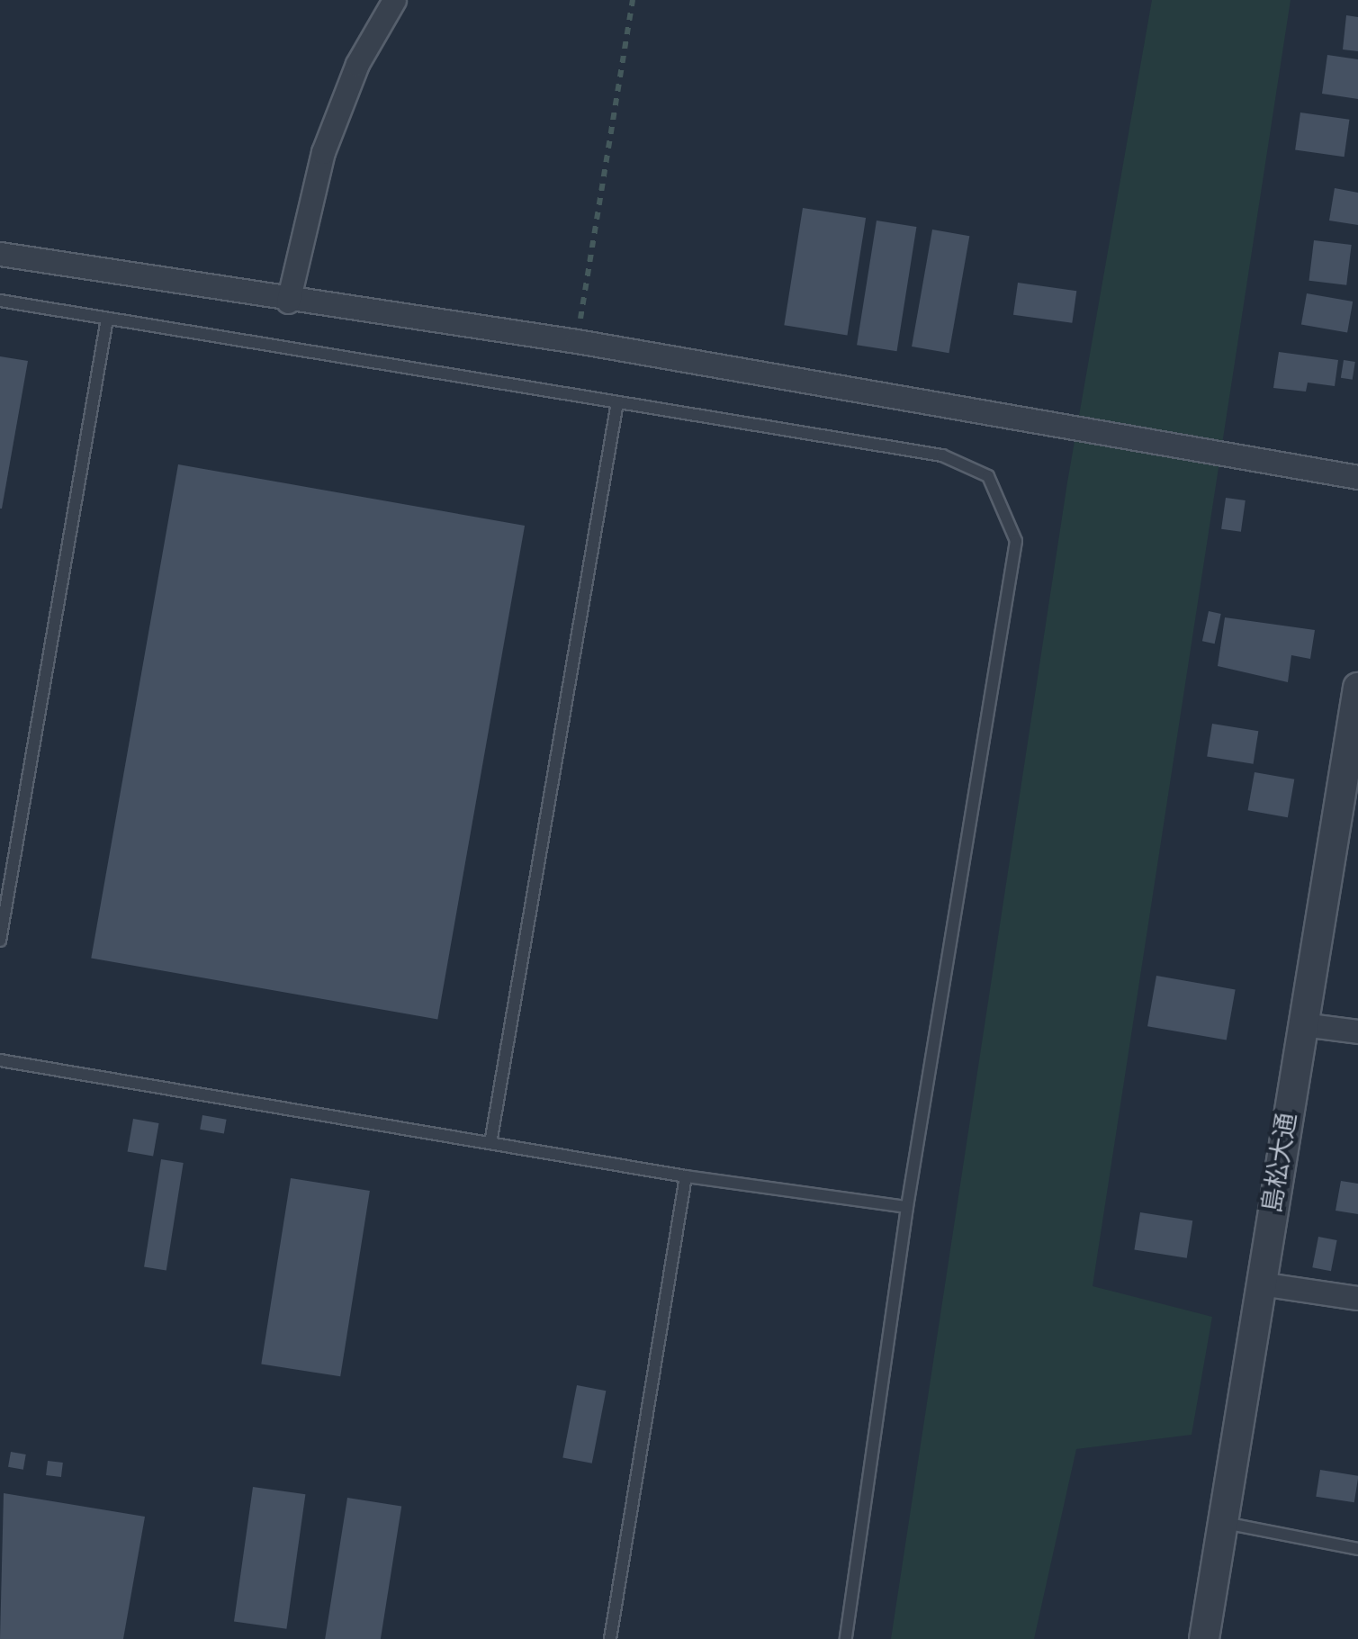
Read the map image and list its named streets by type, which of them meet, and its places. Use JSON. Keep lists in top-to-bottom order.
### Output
{
  "streets": {
    "street": ["島松大通"]
  }
}
